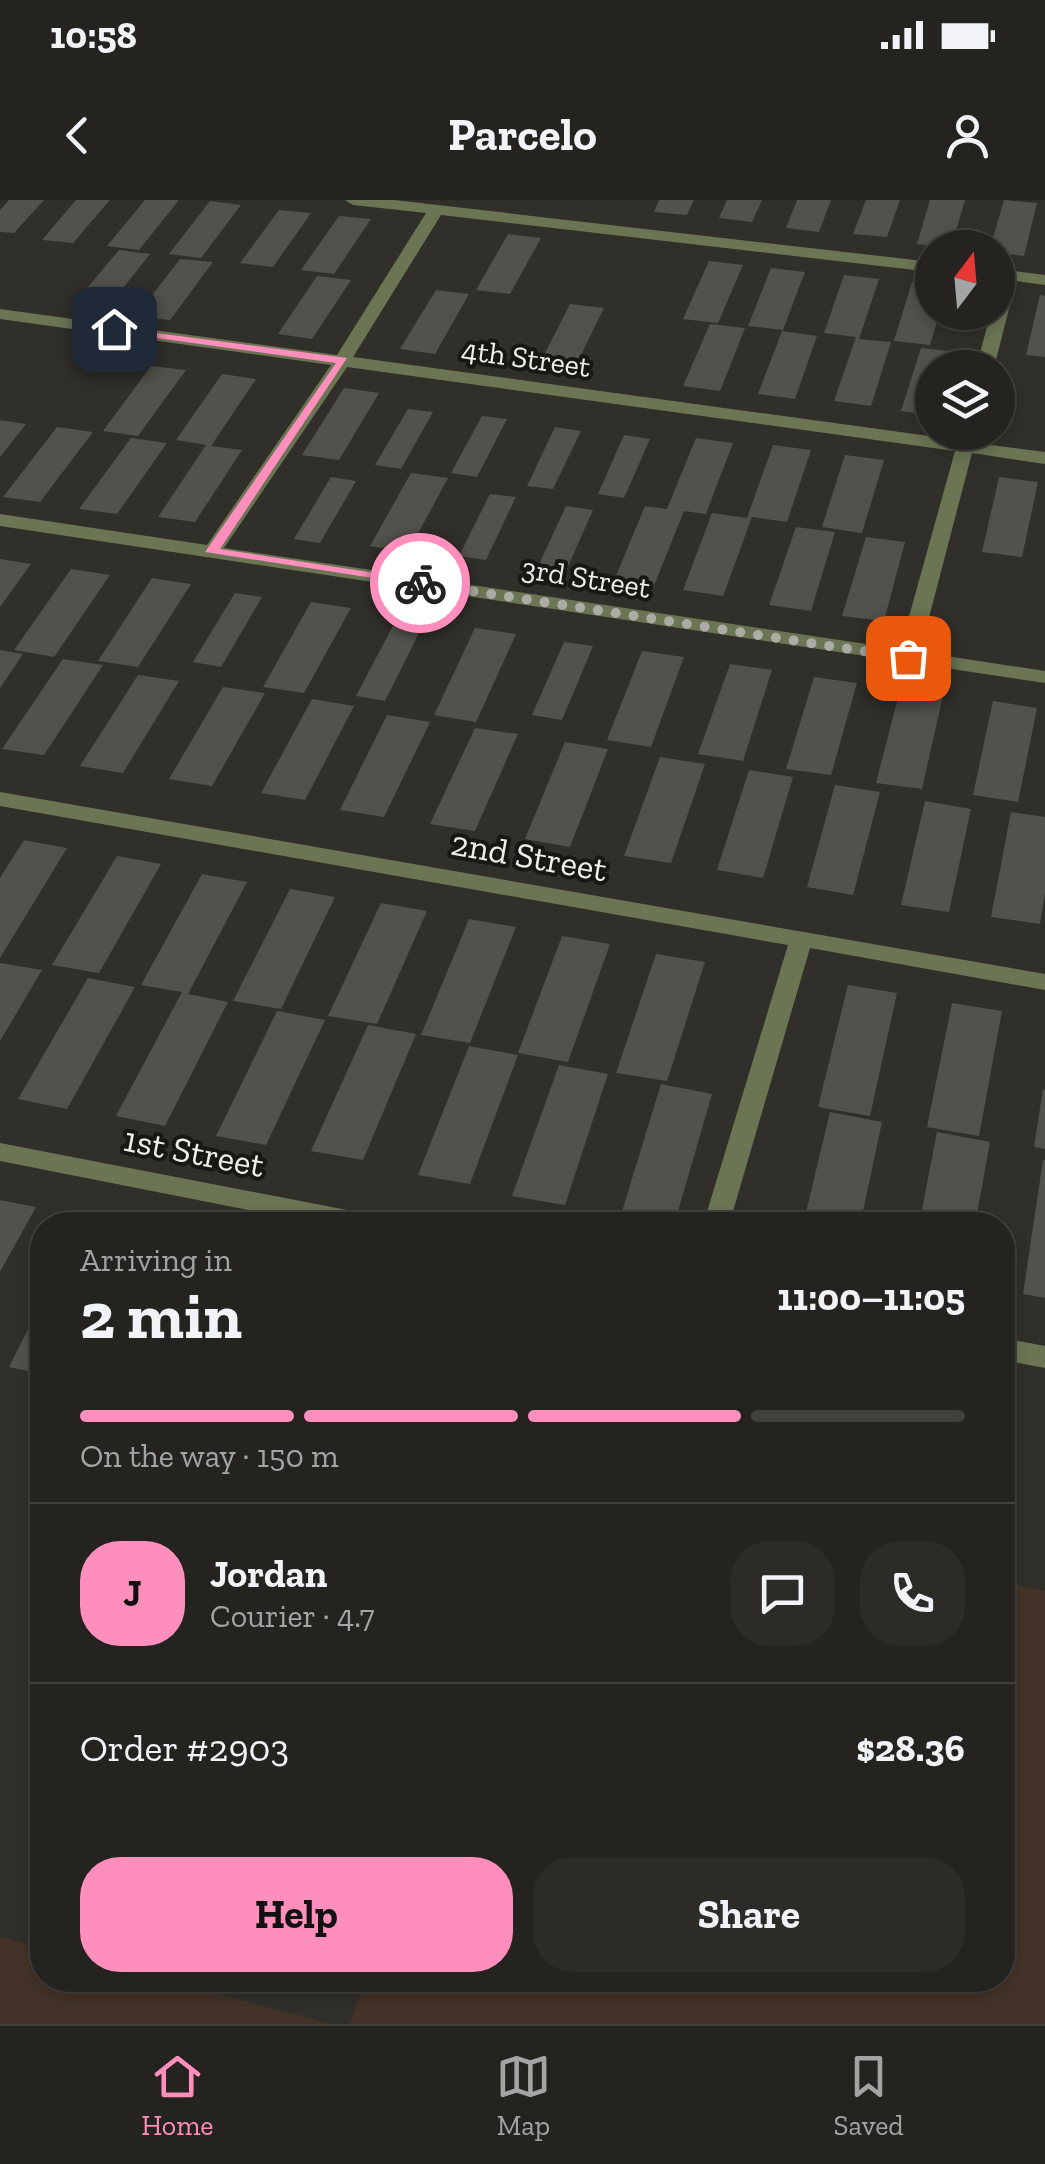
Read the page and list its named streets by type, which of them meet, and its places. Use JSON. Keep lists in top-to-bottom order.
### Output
{
  "streets": {
    "lane": [
      "4th Street",
      "3rd Street",
      "2nd Street",
      "1st Street"
    ]
  },
  "north": "top",
  "page": {
    "status": "10:58",
    "header": "Parcelo",
    "heading": ["2 min", "Arriving in", "11:00–11:05"],
    "panel": [
      "Jordan",
      "Courier · 4.7",
      "Order #2903",
      "$28.36"
    ],
    "bar": "On the way · 150 m",
    "round": "J",
    "buttons": ["Help", "Share"],
    "tabs": ["Home", "Map", "Saved"]
  }
}
